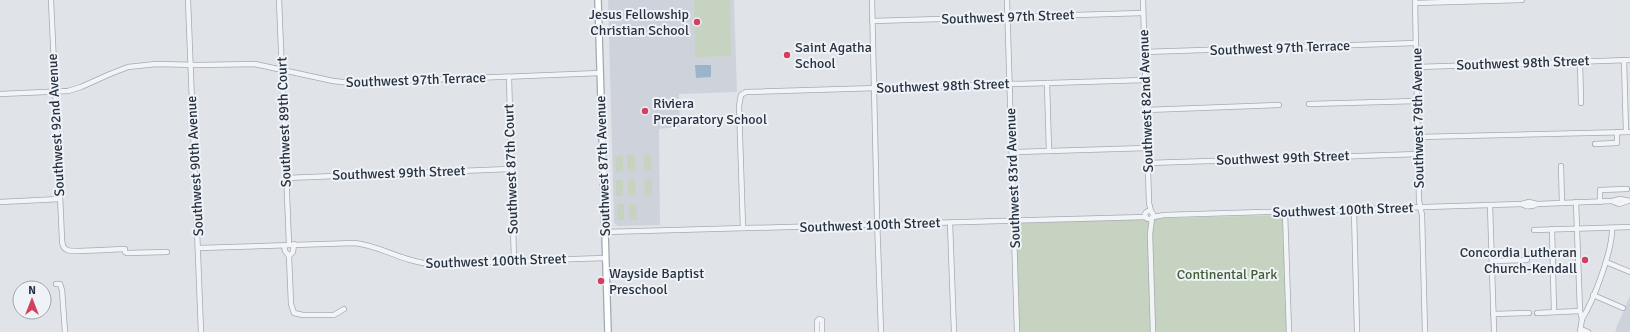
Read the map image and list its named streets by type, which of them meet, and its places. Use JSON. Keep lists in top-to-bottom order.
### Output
{
  "streets": {
    "main road": ["Southwest 87th Avenue"],
    "street": [
      "Southwest 97th Street",
      "Southwest 97th Terrace",
      "Southwest 98th Street",
      "Southwest 82nd Avenue",
      "Southwest 79th Avenue",
      "Southwest 89th Court",
      "Southwest 92nd Avenue",
      "Southwest 99th Street",
      "Southwest 90th Avenue",
      "Southwest 87th Court",
      "Southwest 83rd Avenue",
      "Southwest 100th Street"
    ]
  },
  "crossings": [
    ["Southwest 97th Street", "Southwest 82nd Avenue"],
    ["Southwest 97th Street", "Southwest 83rd Avenue"],
    ["Southwest 97th Terrace", "Southwest 82nd Avenue"],
    ["Southwest 97th Terrace", "Southwest 79th Avenue"],
    ["Southwest 97th Terrace", "Southwest 89th Court"],
    ["Southwest 97th Terrace", "Southwest 92nd Avenue"],
    ["Southwest 97th Terrace", "Southwest 90th Avenue"],
    ["Southwest 97th Terrace", "Southwest 87th Avenue"],
    ["Southwest 97th Terrace", "Southwest 87th Court"],
    ["Southwest 98th Street", "Southwest 82nd Avenue"],
    ["Southwest 98th Street", "Southwest 79th Avenue"],
    ["Southwest 98th Street", "Southwest 83rd Avenue"],
    ["Southwest 98th Street", "Southwest 100th Street"],
    ["Southwest 82nd Avenue", "Southwest 99th Street"],
    ["Southwest 82nd Avenue", "Southwest 100th Street"],
    ["Southwest 79th Avenue", "Southwest 99th Street"],
    ["Southwest 79th Avenue", "Southwest 100th Street"],
    ["Southwest 89th Court", "Southwest 99th Street"],
    ["Southwest 89th Court", "Southwest 100th Street"],
    ["Southwest 99th Street", "Southwest 87th Court"],
    ["Southwest 90th Avenue", "Southwest 100th Street"],
    ["Southwest 87th Avenue", "Southwest 100th Street"],
    ["Southwest 87th Court", "Southwest 100th Street"],
    ["Southwest 83rd Avenue", "Southwest 100th Street"]
  ],
  "parks": ["Continental Park"],
  "places": [
    "Jesus Fellowship Christian School",
    "Saint Agatha School",
    "Riviera Preparatory School",
    "Concordia Lutheran Church-Kendall",
    "Wayside Baptist Preschool"
  ],
  "north": "top"
}
